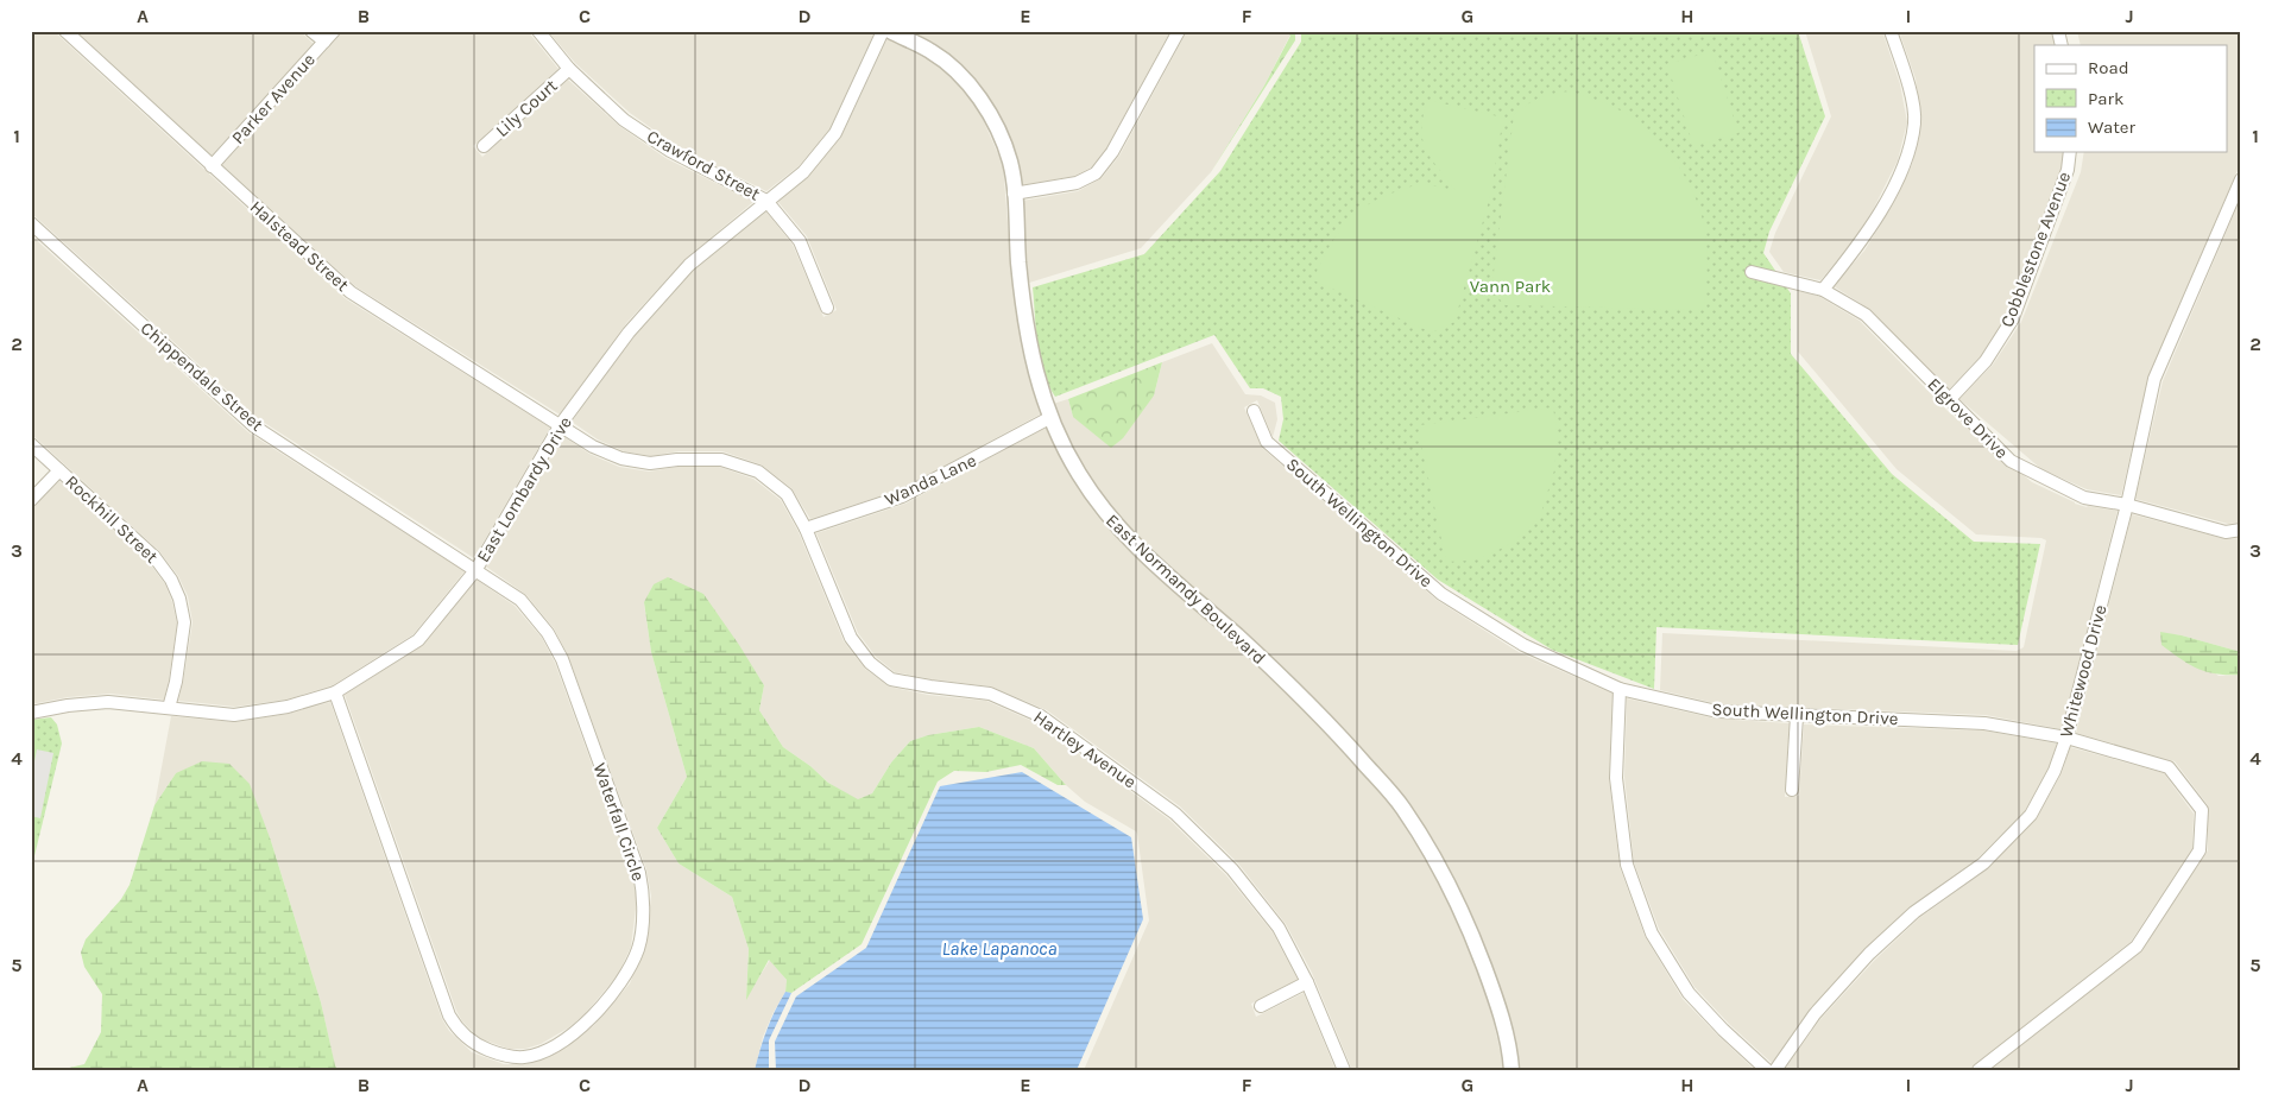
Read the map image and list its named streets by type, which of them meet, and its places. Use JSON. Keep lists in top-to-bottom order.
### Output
{
  "streets": {
    "street": [
      "Parker Avenue",
      "Lily Court",
      "Crawford Street",
      "Halstead Street",
      "Cobblestone Avenue",
      "Chippendale Street",
      "Elgrove Drive",
      "Wanda Lane",
      "East Lombardy Drive",
      "Rockhill Street",
      "South Wellington Drive",
      "East Normandy Boulevard",
      "Whitewood Drive",
      "Hartley Avenue",
      "Waterfall Circle"
    ]
  },
  "crossings": [
    ["Parker Avenue", "Halstead Street"],
    ["Lily Court", "Crawford Street"],
    ["Crawford Street", "East Lombardy Drive"],
    ["Halstead Street", "East Lombardy Drive"],
    ["Halstead Street", "Hartley Avenue"],
    ["Cobblestone Avenue", "Elgrove Drive"],
    ["Chippendale Street", "East Lombardy Drive"],
    ["Chippendale Street", "Waterfall Circle"],
    ["Elgrove Drive", "Whitewood Drive"],
    ["Wanda Lane", "East Normandy Boulevard"],
    ["Wanda Lane", "Hartley Avenue"],
    ["East Lombardy Drive", "Rockhill Street"],
    ["East Lombardy Drive", "Hartley Avenue"],
    ["East Lombardy Drive", "Waterfall Circle"],
    ["South Wellington Drive", "Whitewood Drive"]
  ],
  "water": ["Lake Lapanoca"],
  "parks": ["Vann Park"],
  "legend": ["Road", "Park", "Water"],
  "grid": {
    "columns": [
      "A",
      "B",
      "C",
      "D",
      "E",
      "F",
      "G",
      "H",
      "I",
      "J"
    ],
    "rows": [
      "1",
      "2",
      "3",
      "4",
      "5"
    ]
  }
}
